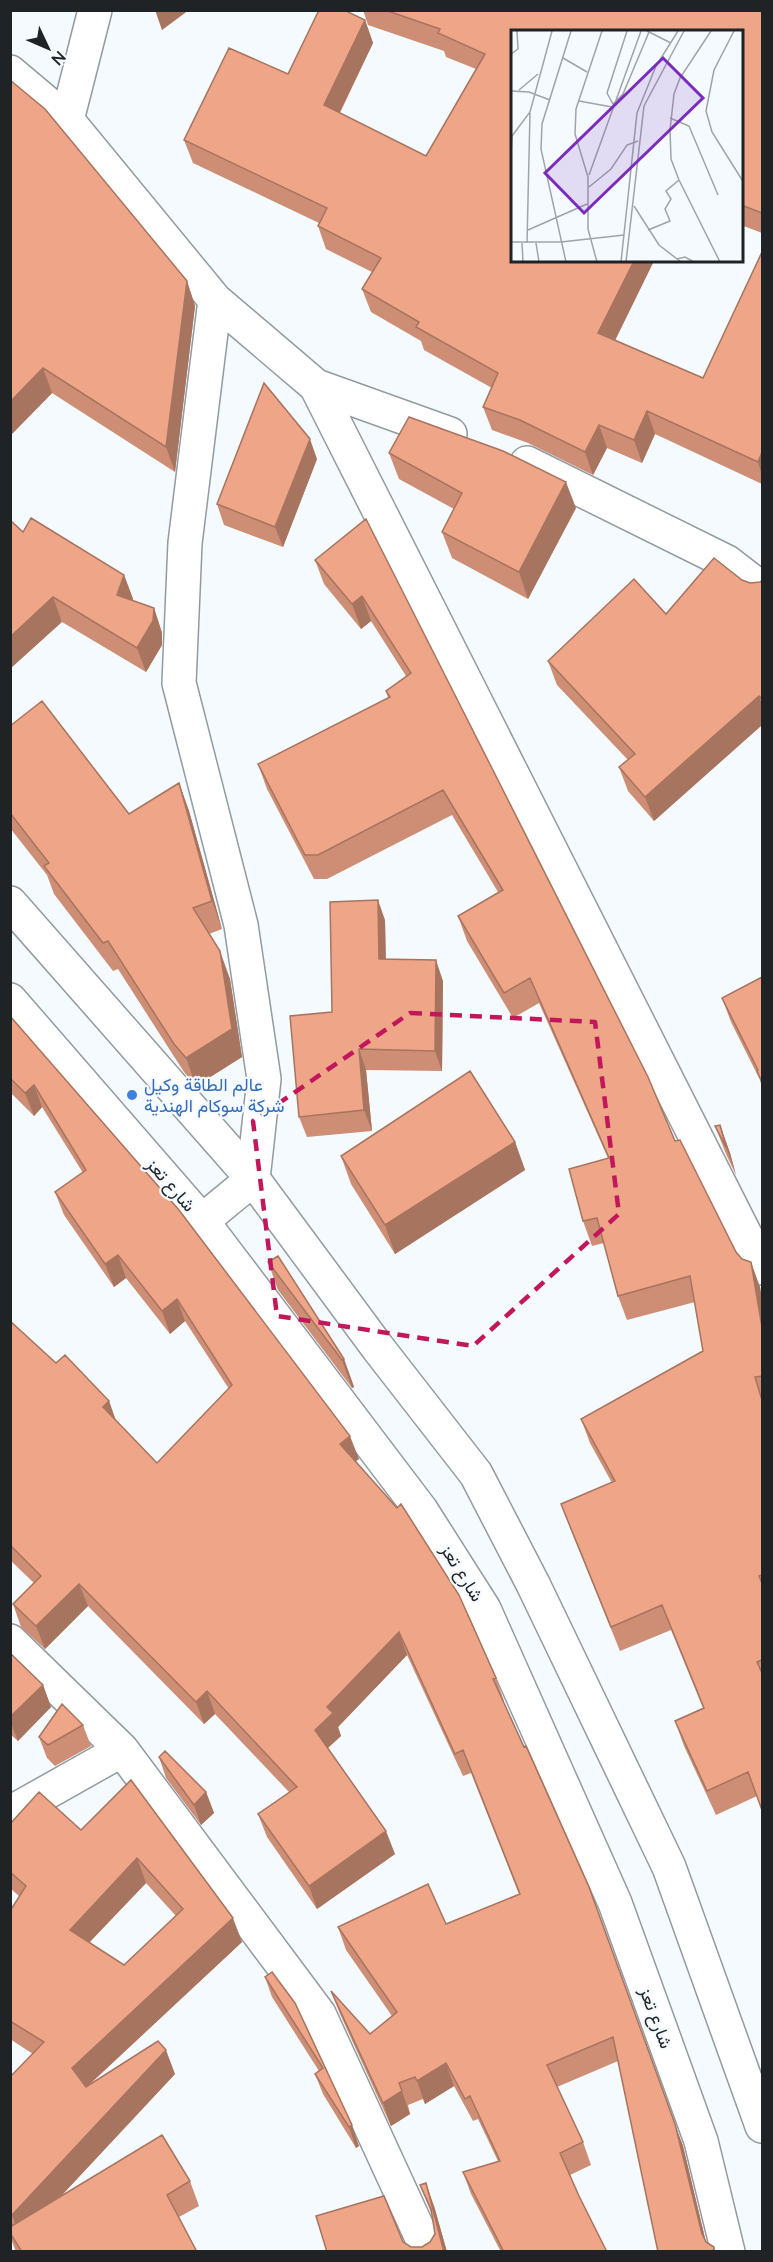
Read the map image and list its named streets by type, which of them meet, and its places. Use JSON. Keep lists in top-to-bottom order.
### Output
{
  "streets": {
    "street": ["شارع تعز"]
  },
  "places": ["عالم الطاقة وكيل شركة سوكام الهندية"],
  "north": "bottom right"
}
